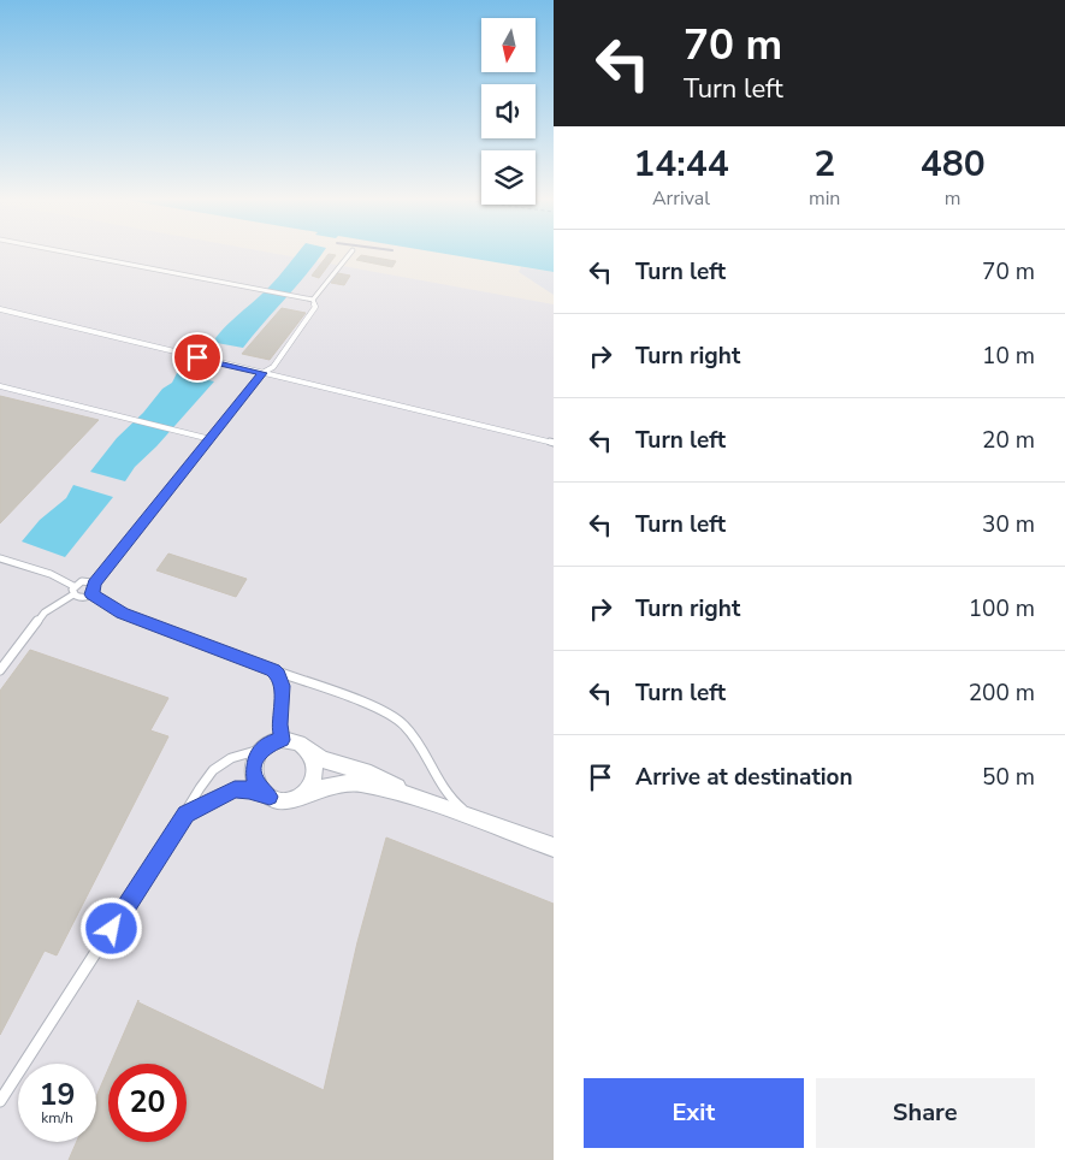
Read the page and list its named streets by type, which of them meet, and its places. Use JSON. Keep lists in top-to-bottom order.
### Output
{
  "north": "bottom",
  "page": {
    "turn": ["70 m", "Turn left"],
    "eta": [
      "14:44",
      "Arrival",
      "2",
      "min",
      "480",
      "m"
    ],
    "list": [
      {
        "name": "Turn left",
        "value": "70 m"
      },
      {
        "name": "Turn right",
        "value": "10 m"
      },
      {
        "name": "Turn left",
        "value": "20 m"
      },
      {
        "name": "Turn left",
        "value": "30 m"
      },
      {
        "name": "Turn right",
        "value": "100 m"
      },
      {
        "name": "Turn left",
        "value": "200 m"
      },
      {
        "name": "Arrive at destination",
        "value": "50 m"
      }
    ],
    "speed": "19 km/h",
    "limit": "20",
    "buttons": ["Exit", "Share"]
  }
}
